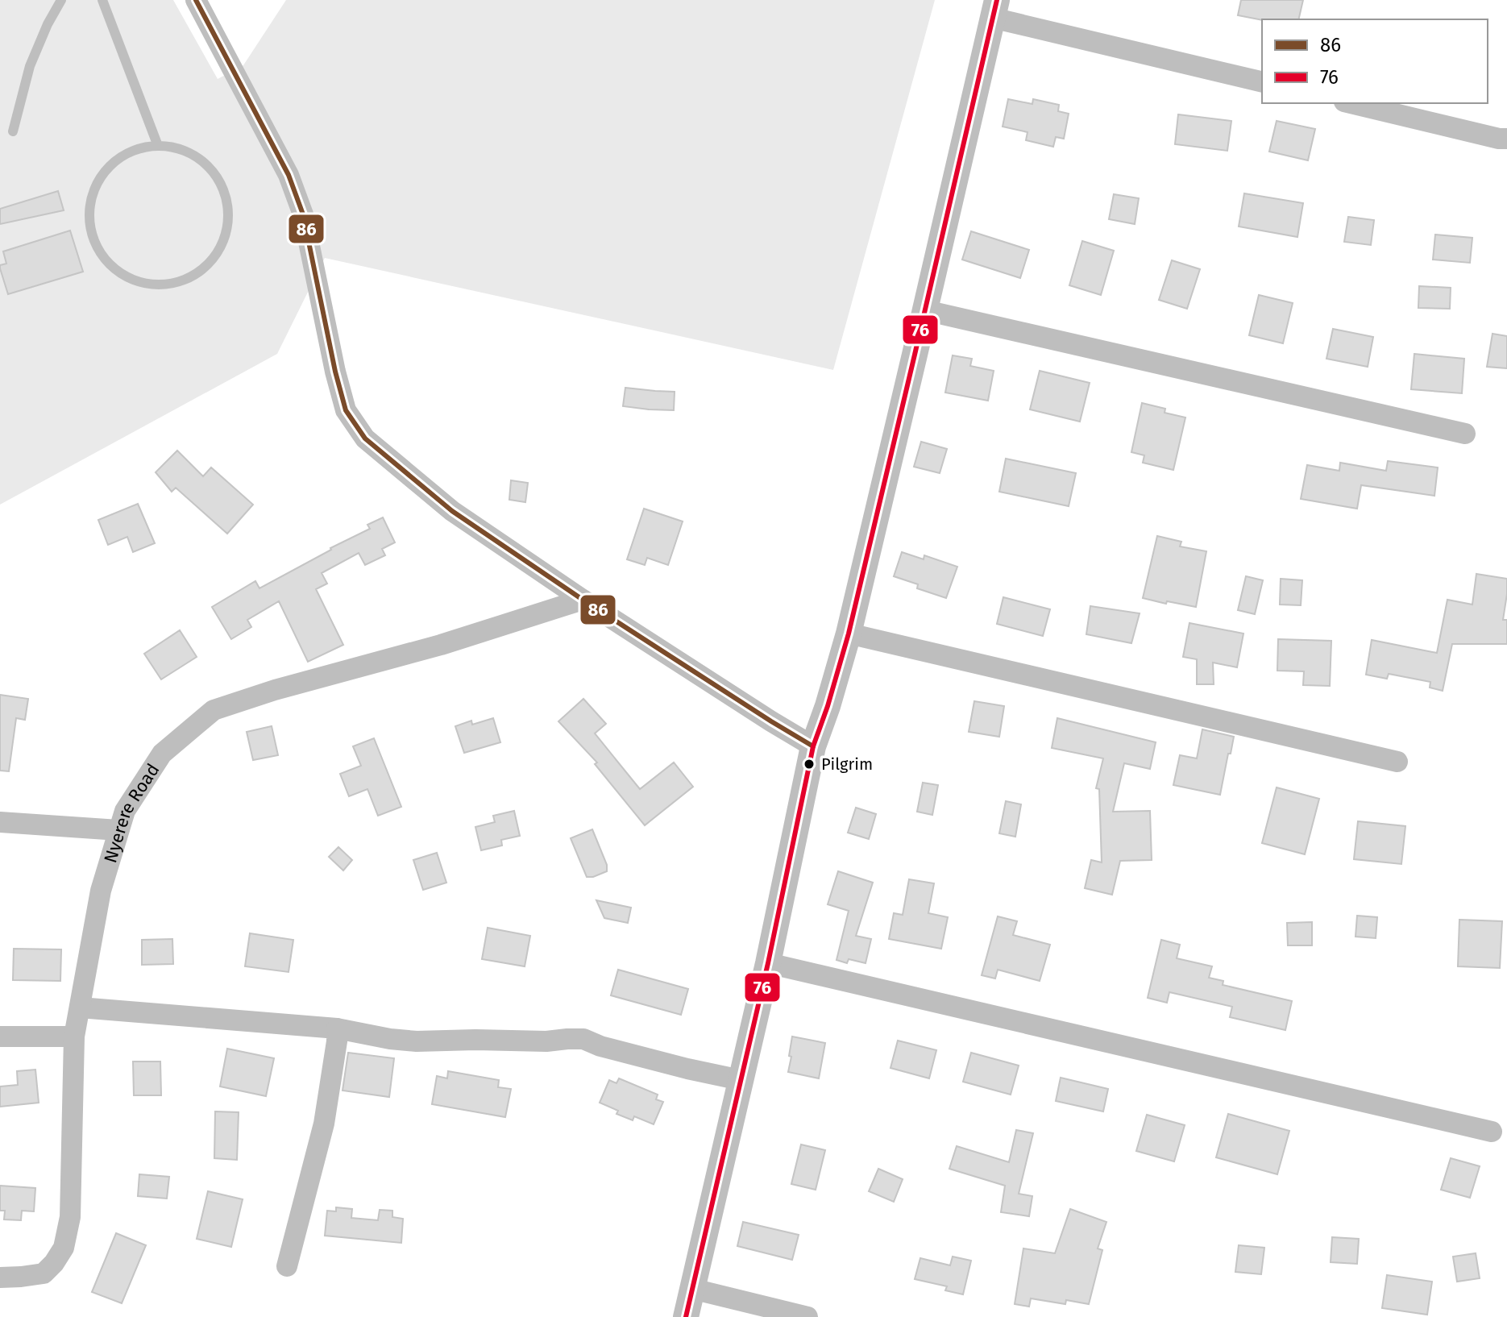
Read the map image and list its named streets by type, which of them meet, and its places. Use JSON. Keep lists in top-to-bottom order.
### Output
{
  "streets": {
    "street": ["Nyerere Road"]
  },
  "places": ["Pilgrim"],
  "lines": ["transit line 86", "transit line 76"],
  "legend": ["86", "76"]
}
